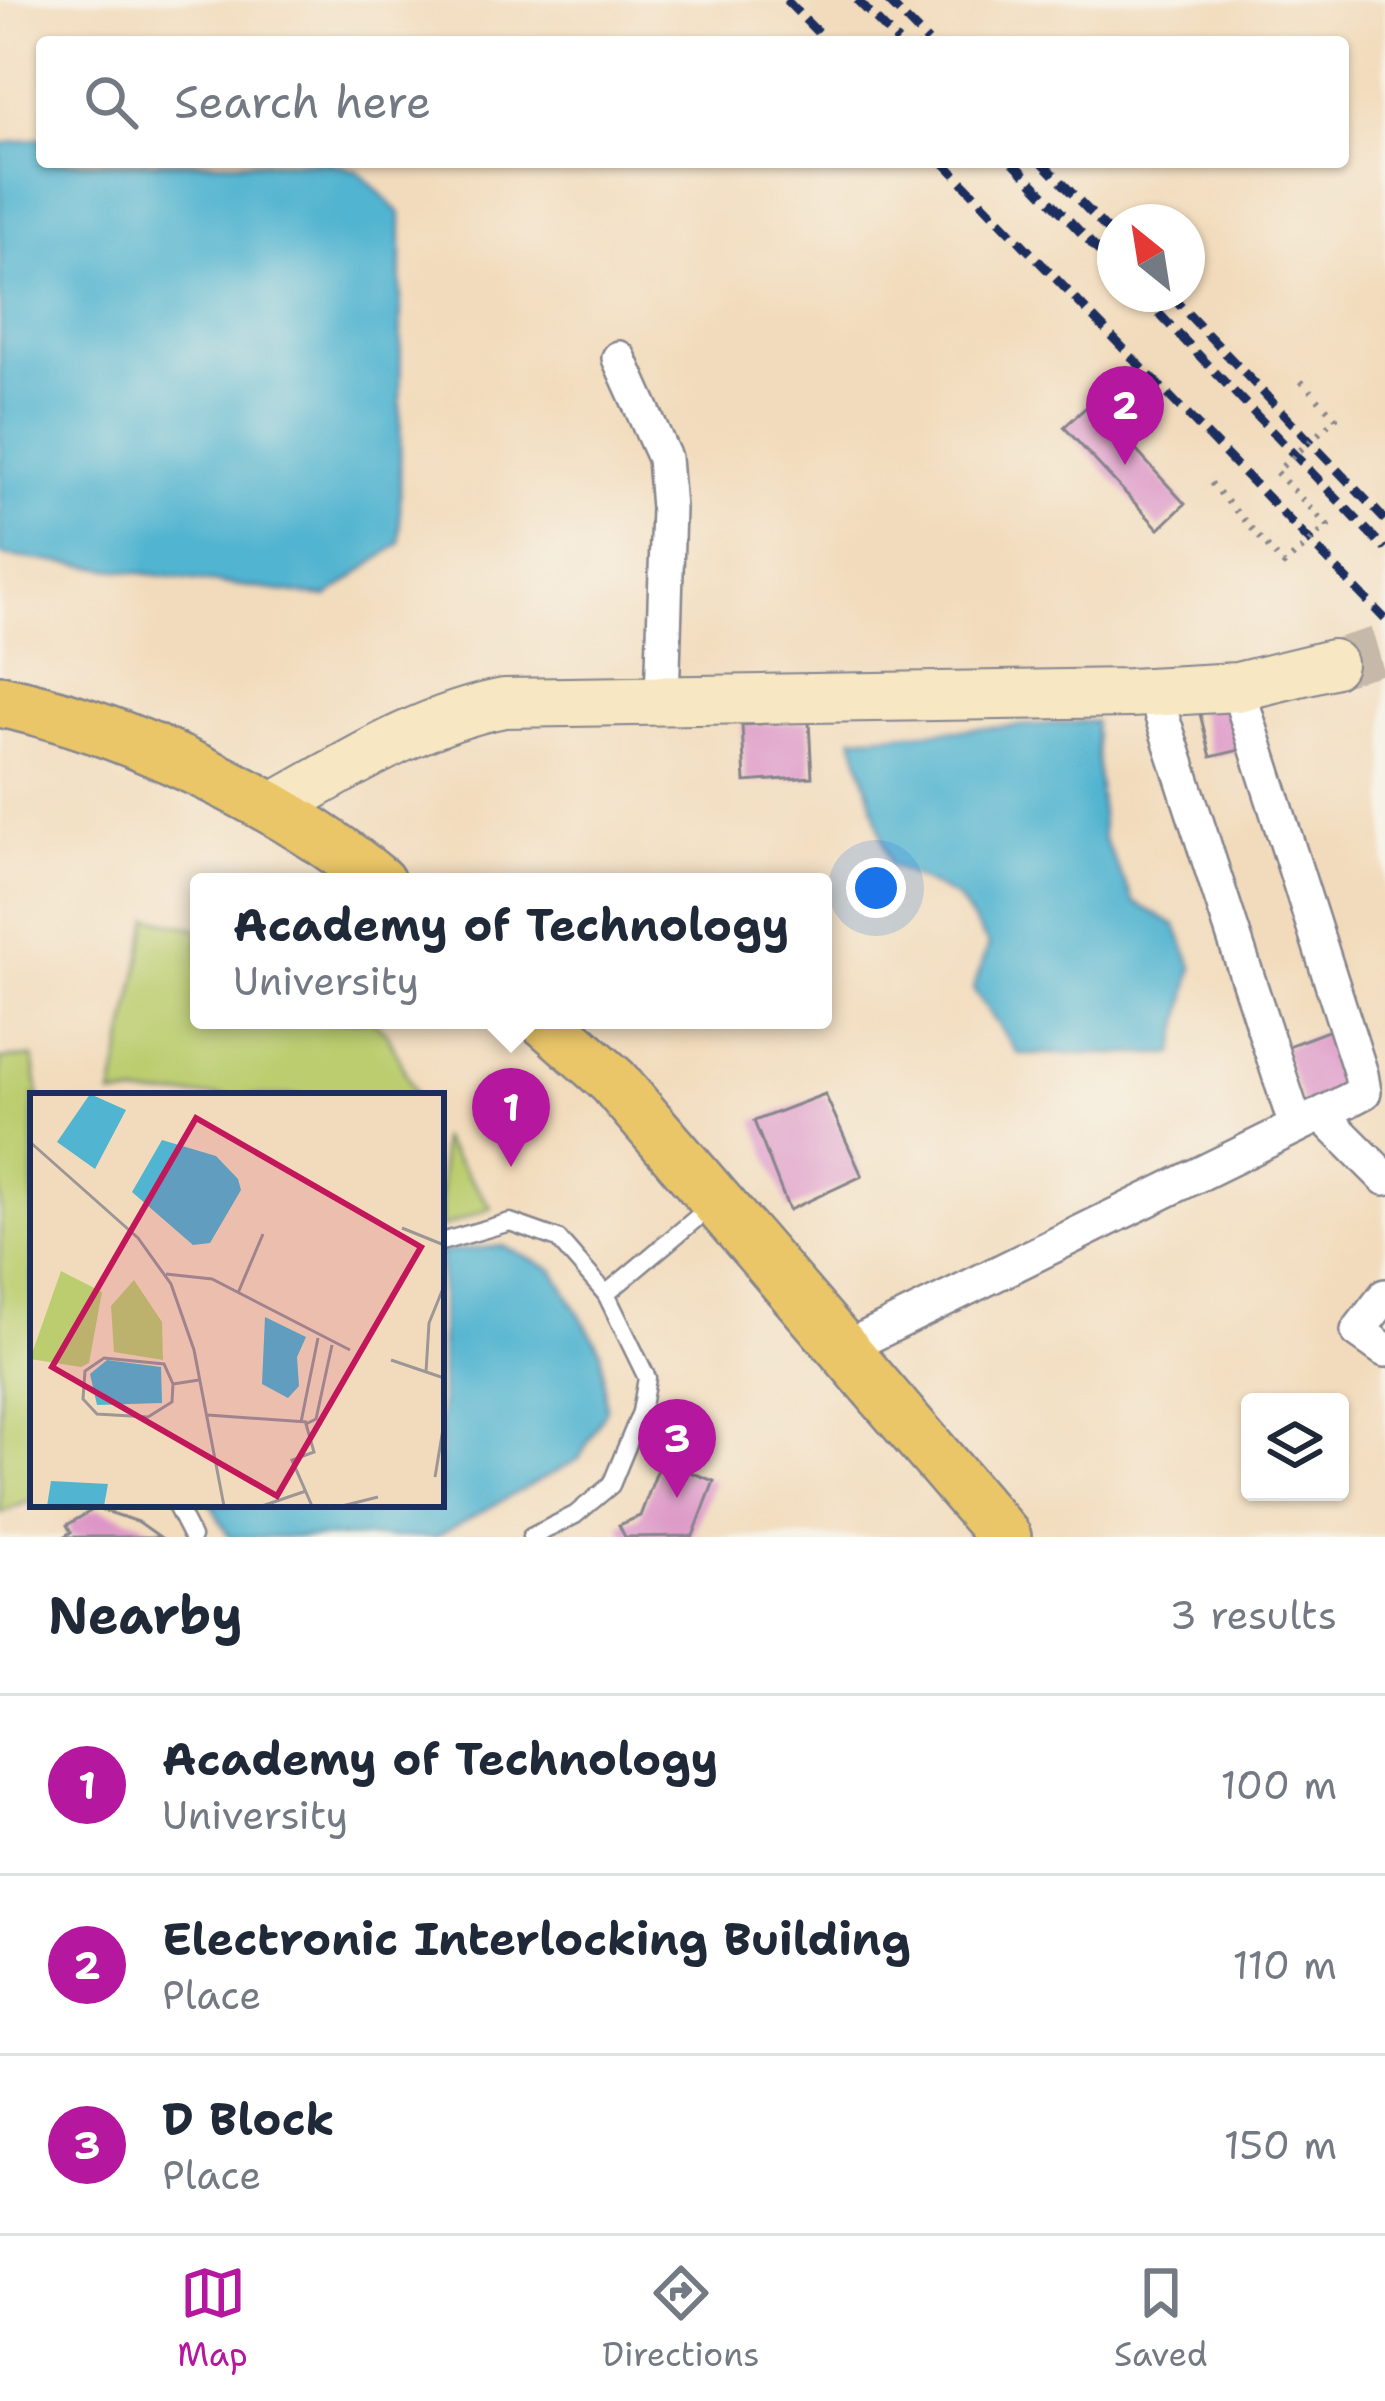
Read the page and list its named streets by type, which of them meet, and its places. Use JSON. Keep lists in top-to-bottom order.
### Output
{
  "north": "top left",
  "page": {
    "search": "Search here",
    "pins": ["2", "1", "3"],
    "popup": ["Academy of Technology", "University"],
    "heading": ["Nearby", "3 results"],
    "list": [
      {
        "mark": "1",
        "name": "Academy of Technology",
        "note": "University",
        "value": "100 m"
      },
      {
        "mark": "2",
        "name": "Electronic Interlocking Building",
        "note": "Place",
        "value": "110 m"
      },
      {
        "mark": "3",
        "name": "D Block",
        "note": "Place",
        "value": "150 m"
      }
    ],
    "nav": ["Map", "Directions", "Saved"]
  }
}
